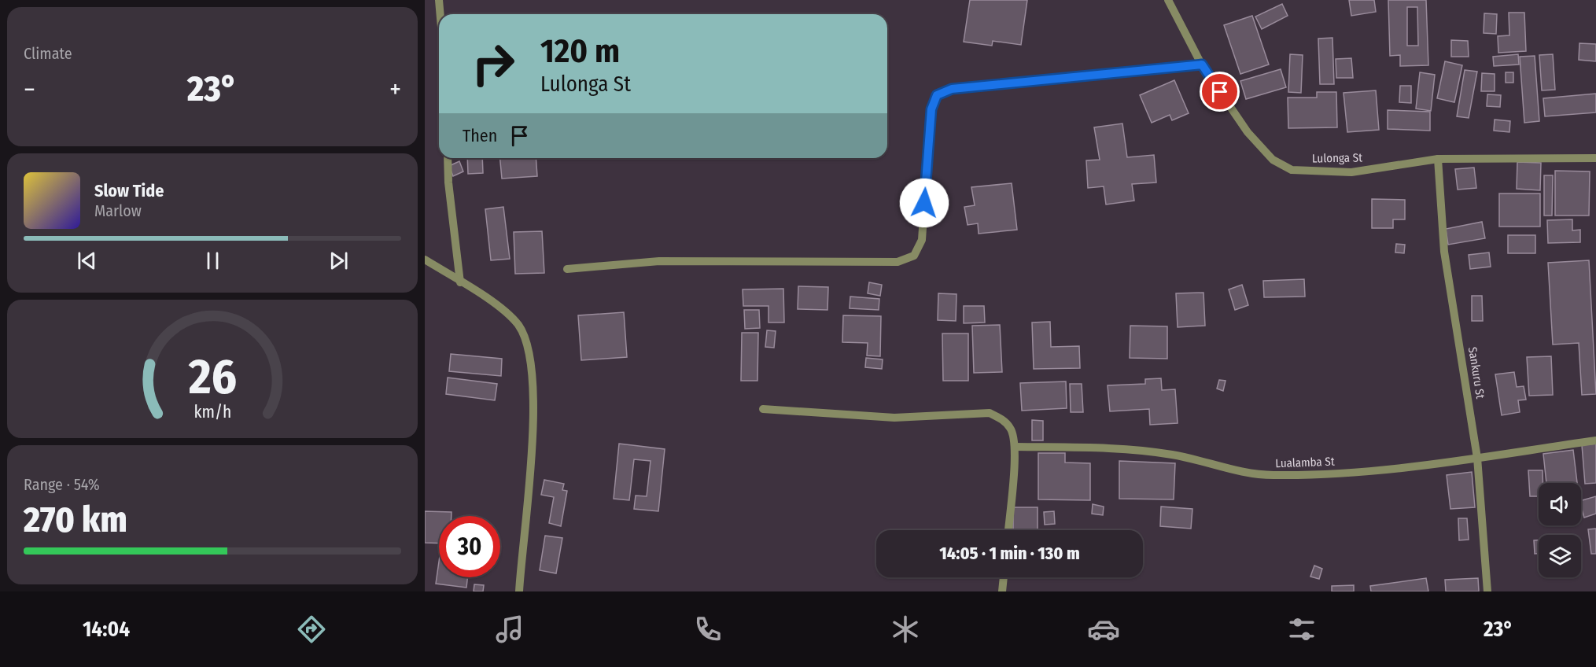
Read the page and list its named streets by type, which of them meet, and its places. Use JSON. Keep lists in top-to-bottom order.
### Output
{
  "streets": {
    "street": ["Lulonga St", "Sankuru St", "Lualamba St"]
  },
  "crossings": [
    ["Lulonga St", "Sankuru St"],
    ["Sankuru St", "Lualamba St"]
  ],
  "page": {
    "tile": [
      "Climate",
      ["Range · 54%", "270 km"]
    ],
    "turn": ["120 m", "Lulonga St"],
    "heat": ["−", "23°", "+"],
    "then": "Then",
    "song": ["Slow Tide", "Marlow"],
    "limit": "30",
    "trip": "14:05 · 1 min · 130 m",
    "tabs": ["14:04", "23°"],
    "gauge": ["26", "km/h"]
  }
}
